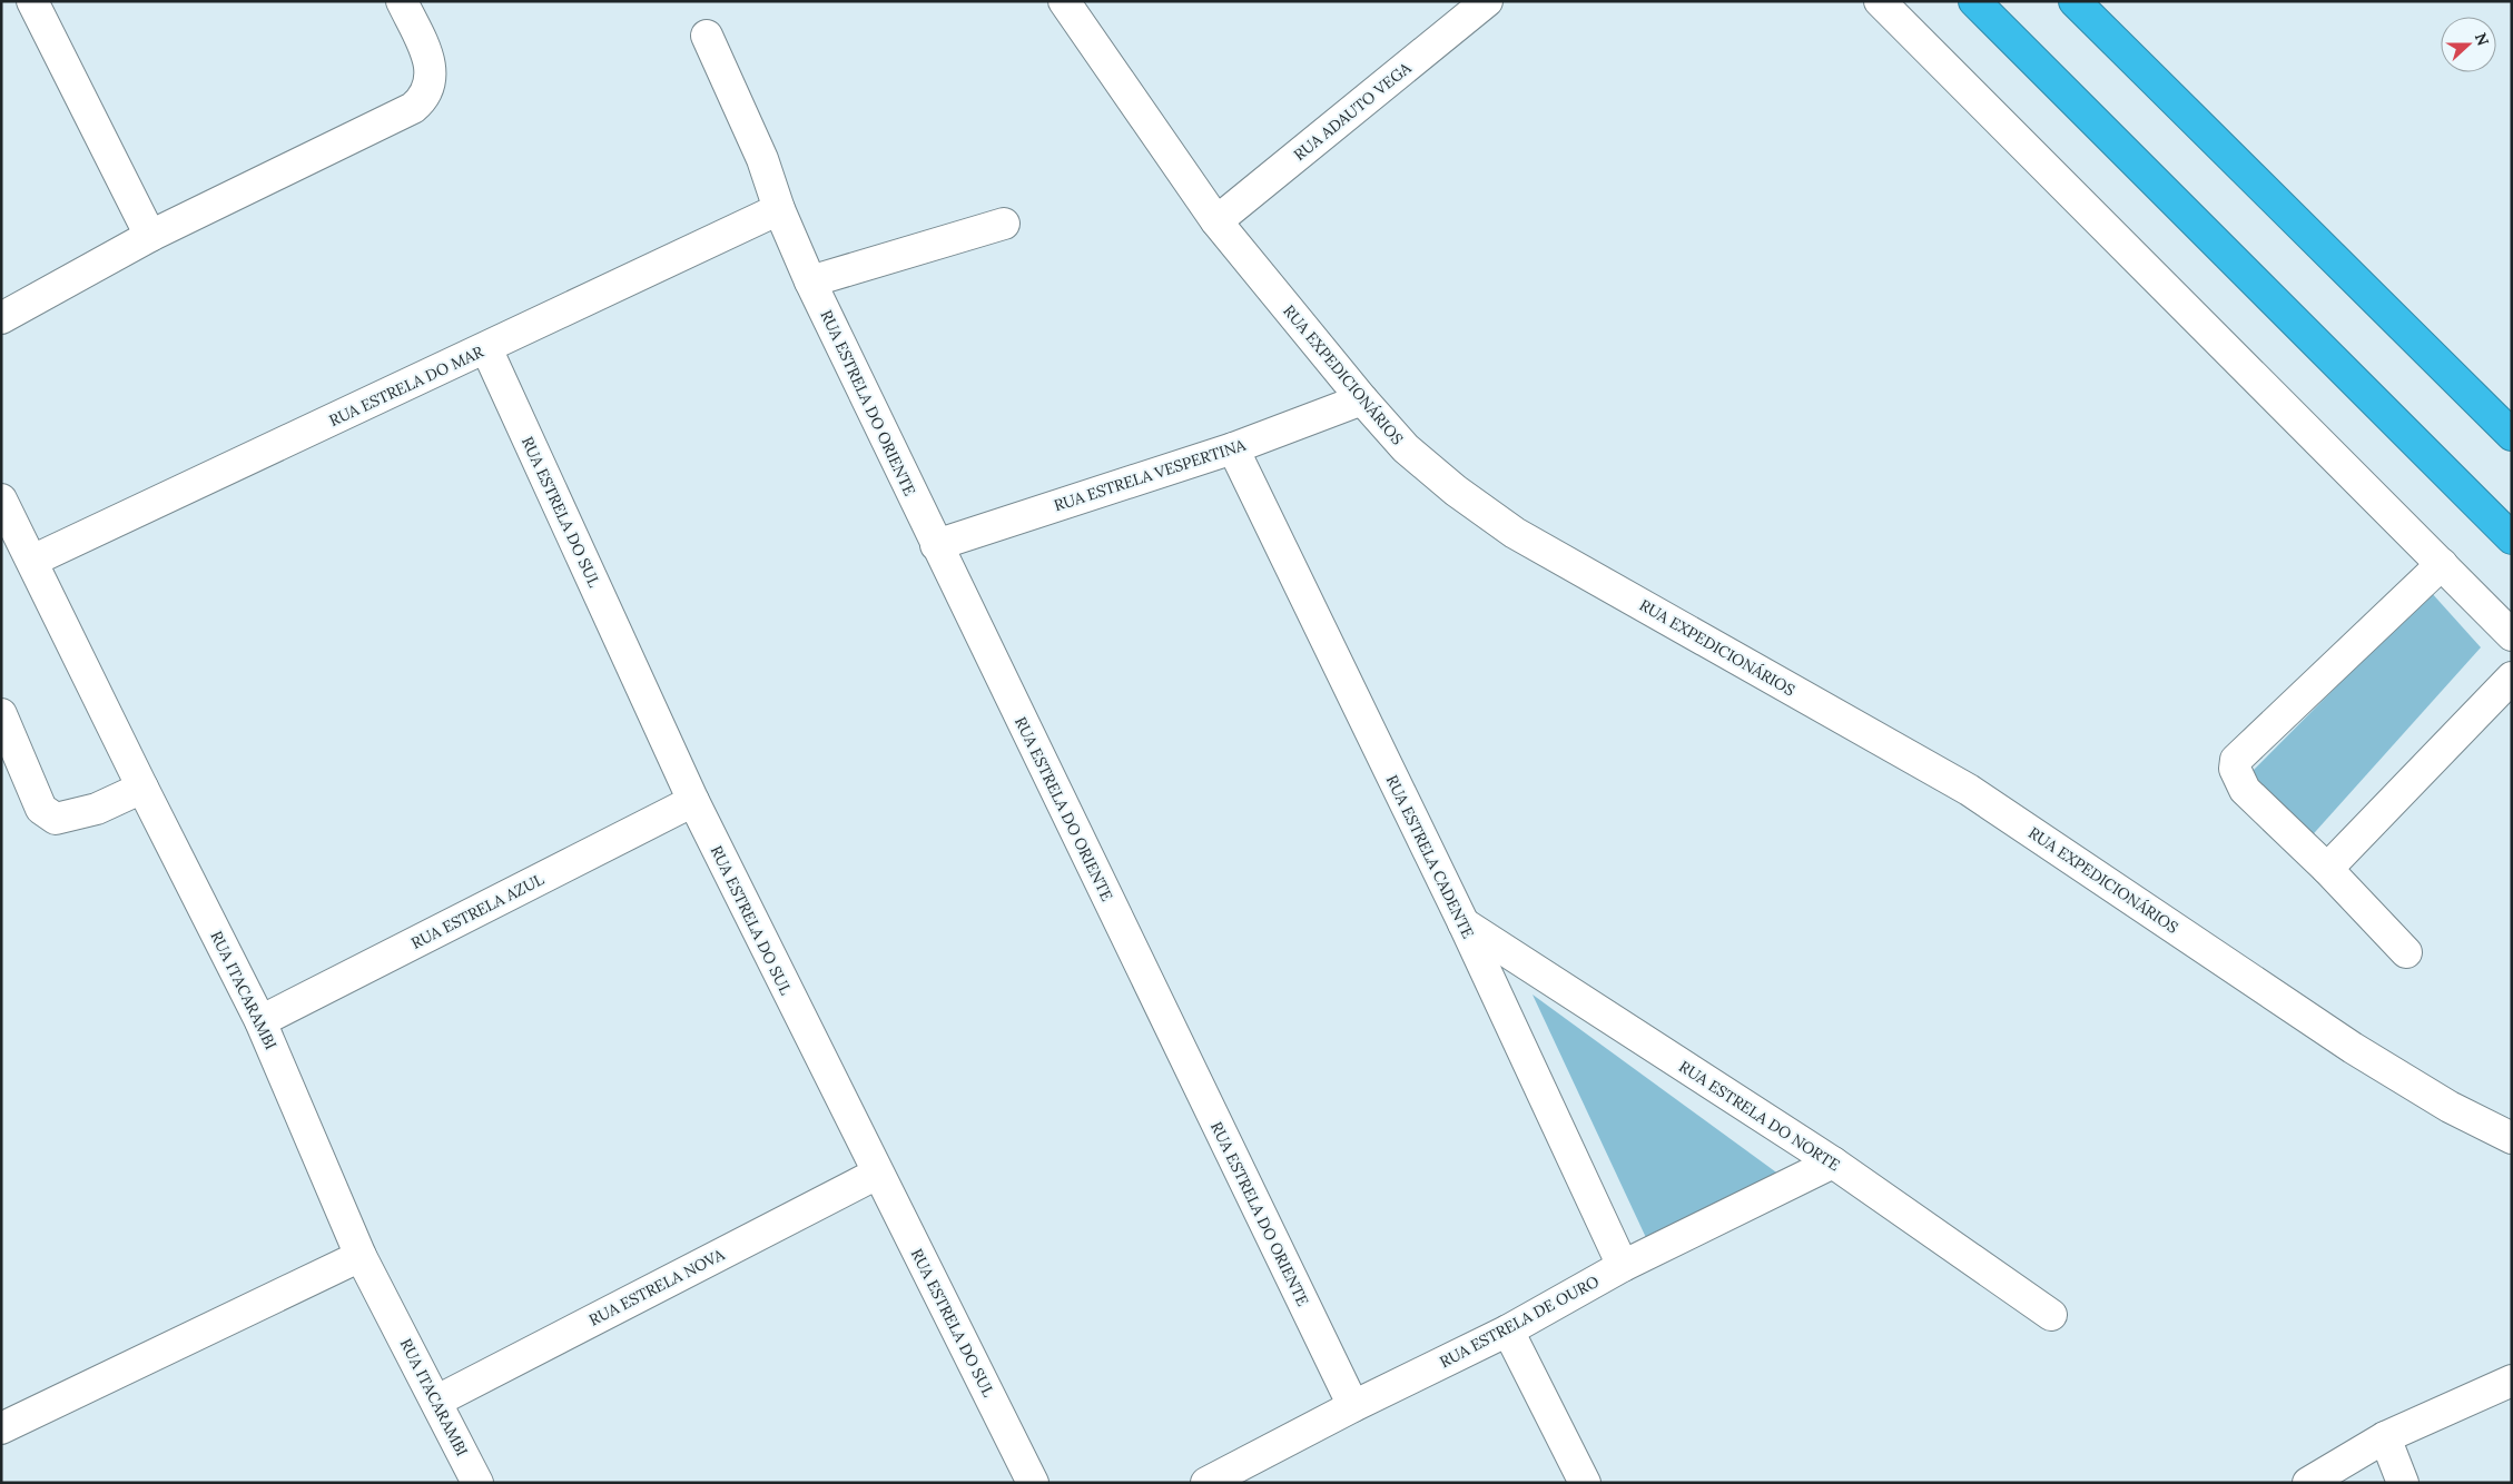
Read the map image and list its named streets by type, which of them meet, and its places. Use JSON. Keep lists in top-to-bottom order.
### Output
{
  "streets": {
    "street": [
      "RUA ADAUTO VEGA",
      "RUA EXPEDICIONÁRIOS",
      "RUA ESTRELA DO MAR",
      "RUA ESTRELA DO ORIENTE",
      "RUA ESTRELA VESPERTINA",
      "RUA ESTRELA DO SUL",
      "RUA ESTRELA CADENTE",
      "RUA ESTRELA AZUL",
      "RUA ITACARAMBI",
      "RUA ESTRELA DO NORTE",
      "RUA ESTRELA NOVA",
      "RUA ESTRELA DE OURO"
    ]
  },
  "crossings": [
    ["RUA ADAUTO VEGA", "RUA EXPEDICIONÁRIOS"],
    ["RUA EXPEDICIONÁRIOS", "RUA ESTRELA VESPERTINA"],
    ["RUA ESTRELA DO MAR", "RUA ESTRELA DO ORIENTE"],
    ["RUA ESTRELA DO MAR", "RUA ESTRELA DO SUL"],
    ["RUA ESTRELA DO MAR", "RUA ITACARAMBI"],
    ["RUA ESTRELA DO ORIENTE", "RUA ESTRELA VESPERTINA"],
    ["RUA ESTRELA DO ORIENTE", "RUA ESTRELA DE OURO"],
    ["RUA ESTRELA VESPERTINA", "RUA ESTRELA CADENTE"],
    ["RUA ESTRELA DO SUL", "RUA ESTRELA AZUL"],
    ["RUA ESTRELA DO SUL", "RUA ESTRELA NOVA"],
    ["RUA ESTRELA CADENTE", "RUA ESTRELA DO NORTE"],
    ["RUA ESTRELA CADENTE", "RUA ESTRELA DE OURO"],
    ["RUA ESTRELA AZUL", "RUA ITACARAMBI"],
    ["RUA ITACARAMBI", "RUA ESTRELA NOVA"],
    ["RUA ESTRELA DO NORTE", "RUA ESTRELA DE OURO"]
  ],
  "north": "right"
}
